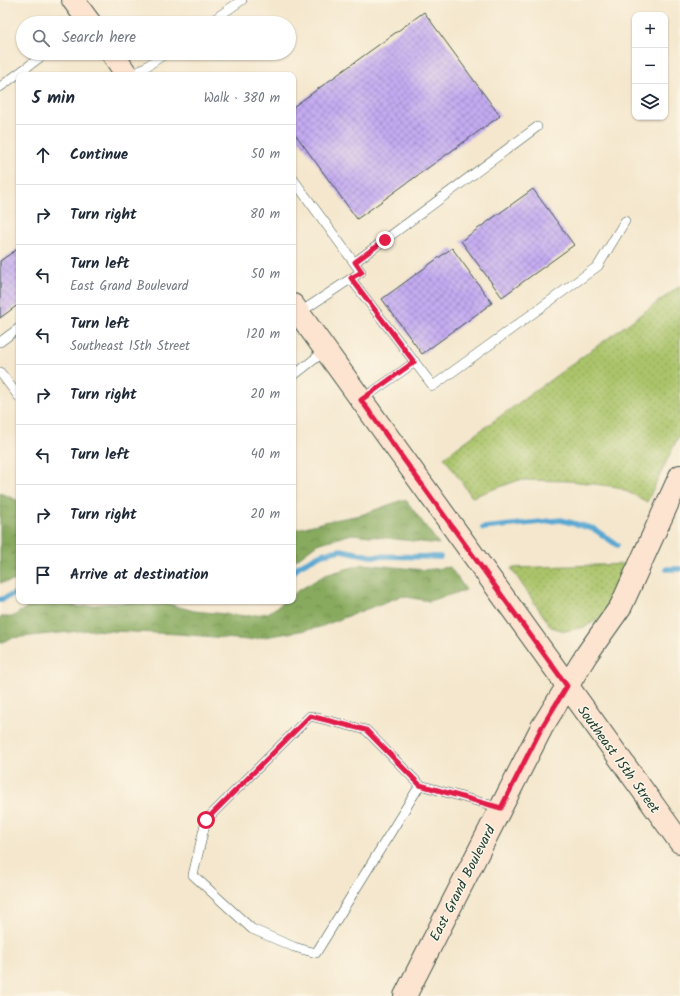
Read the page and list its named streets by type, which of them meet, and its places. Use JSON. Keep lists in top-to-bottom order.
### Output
{
  "streets": {
    "main road": ["Southeast 15th Street", "East Grand Boulevard"]
  },
  "crossings": [
    ["Southeast 15th Street", "East Grand Boulevard"]
  ],
  "page": {
    "map_buttons": ["+", "−"],
    "search": "Search here",
    "heading": ["5 min", "Walk · 380 m"],
    "list": [
      ["Continue", "50 m"],
      ["Turn right", "80 m"],
      ["Turn left", "East Grand Boulevard", "50 m"],
      ["Turn left", "Southeast 15th Street", "120 m"],
      ["Turn right", "20 m"],
      ["Turn left", "40 m"],
      ["Turn right", "20 m"],
      "Arrive at destination"
    ]
  }
}
